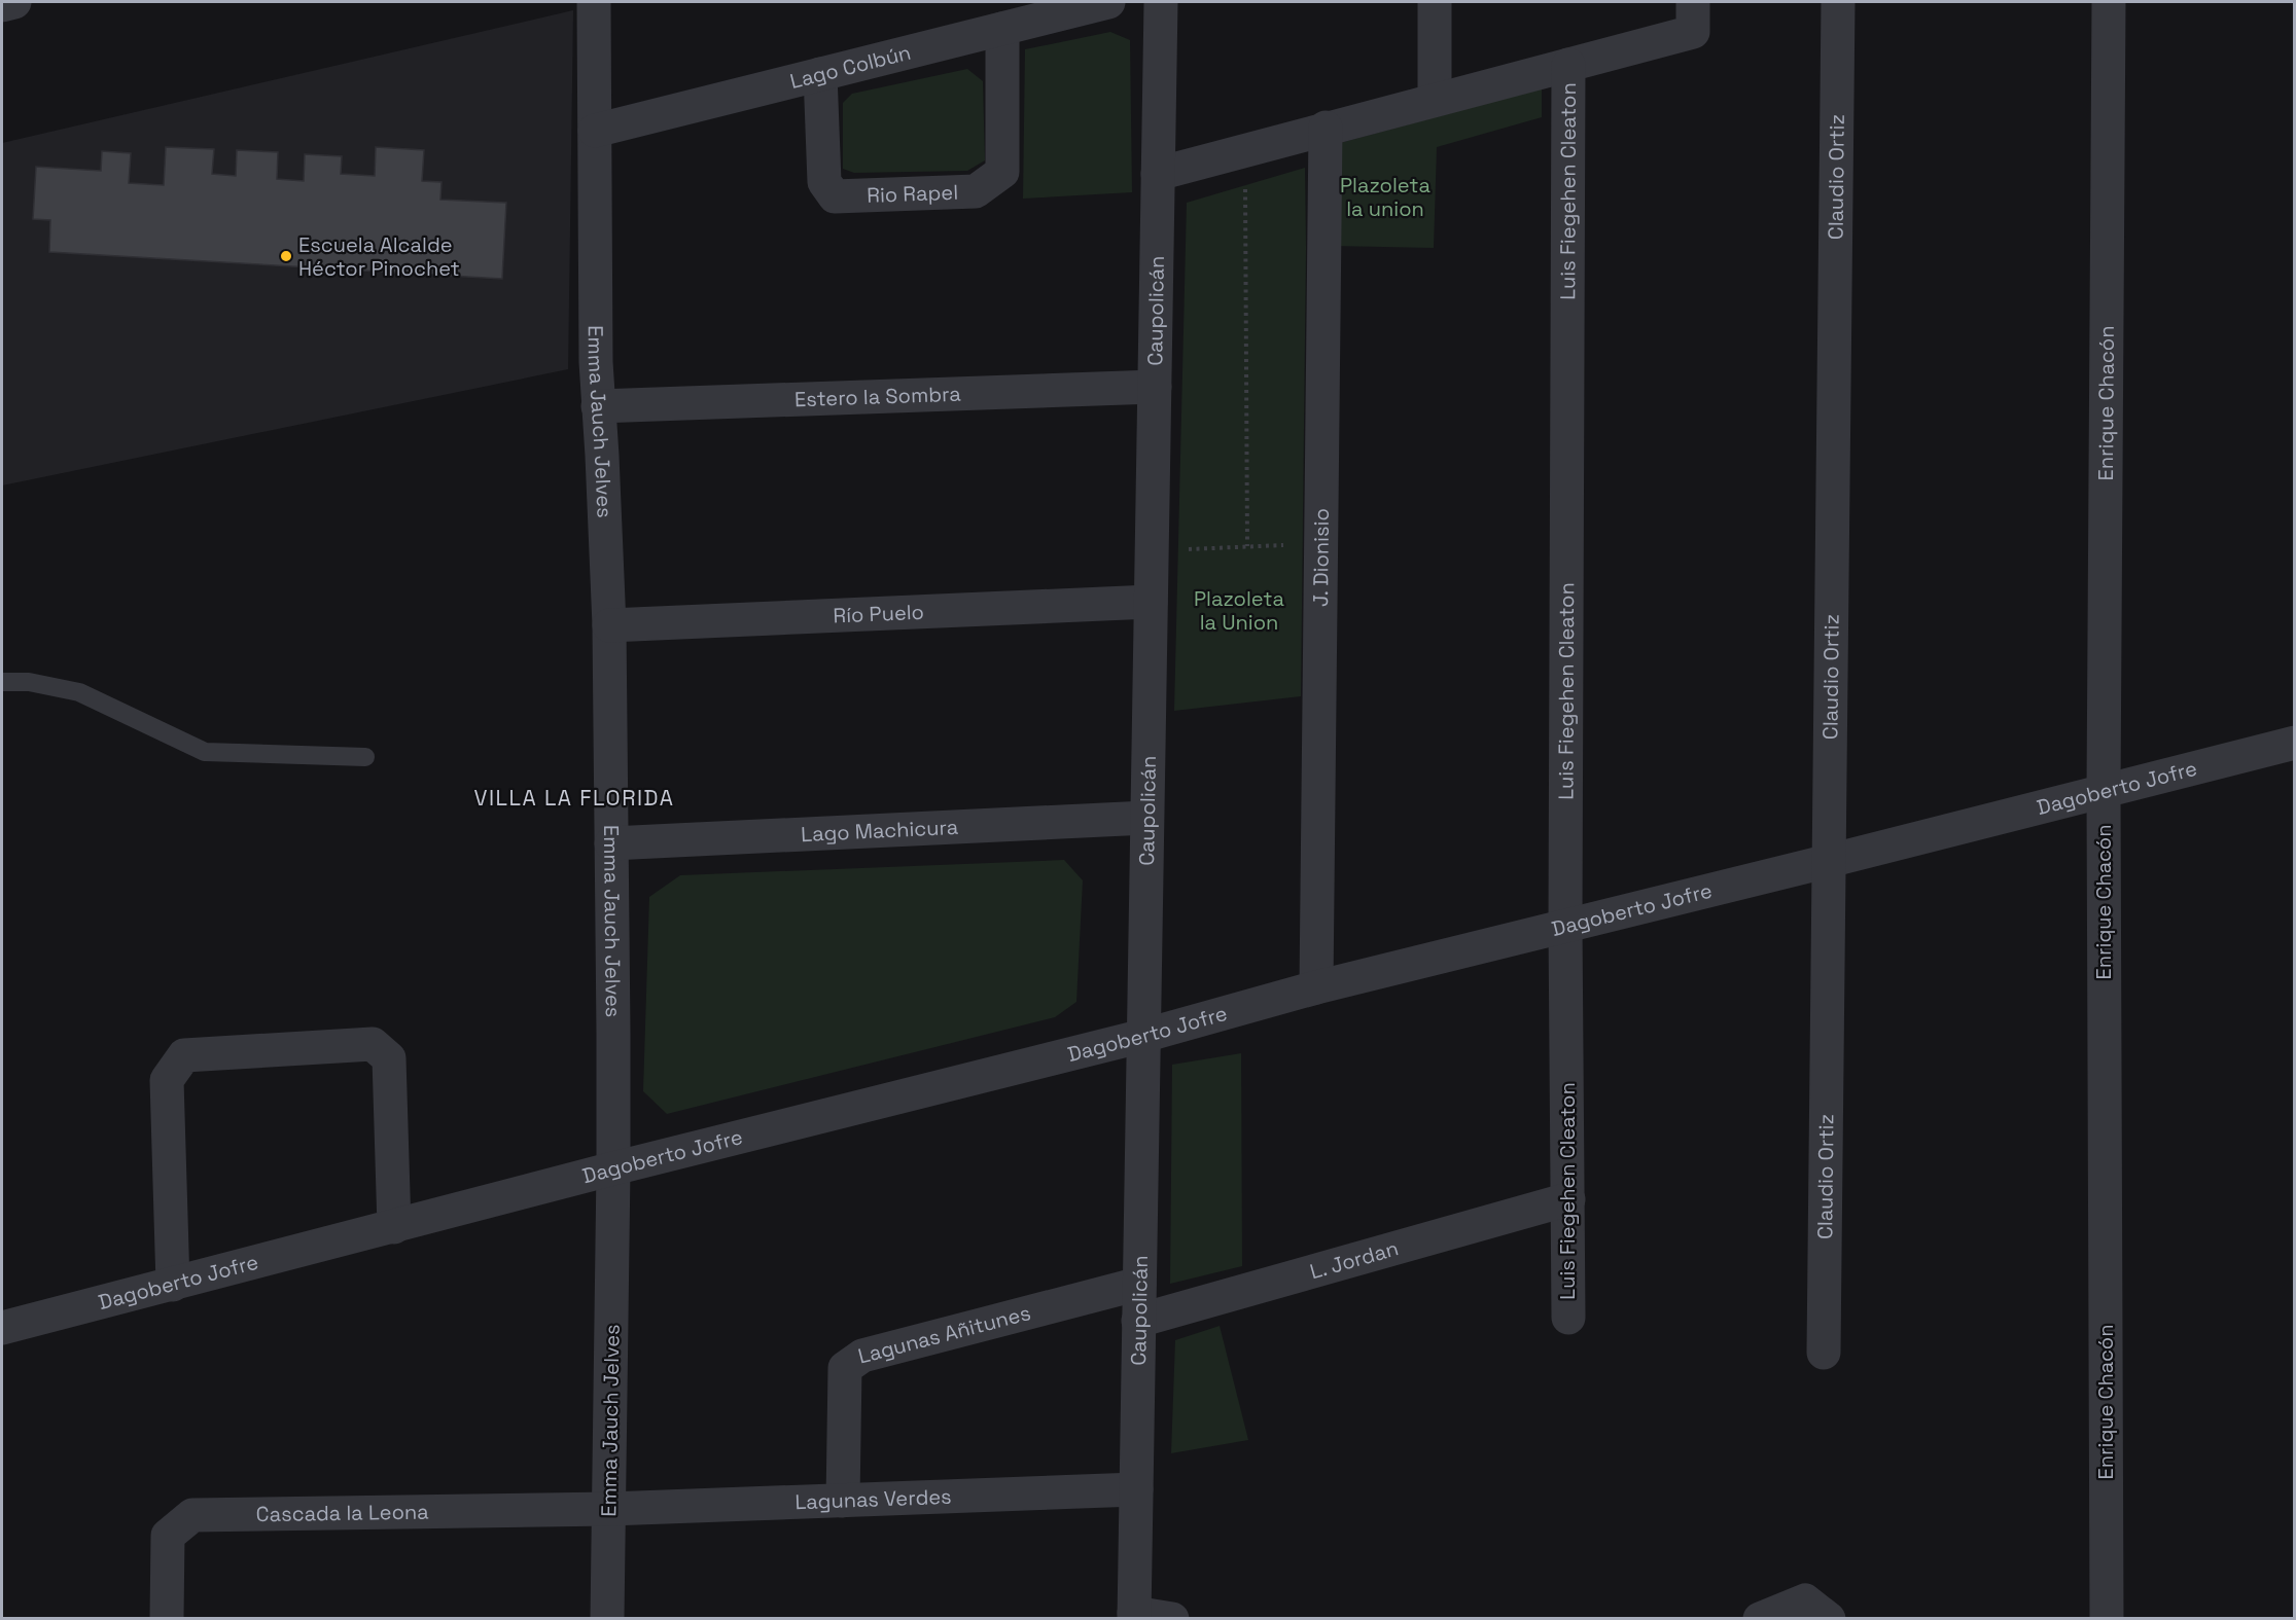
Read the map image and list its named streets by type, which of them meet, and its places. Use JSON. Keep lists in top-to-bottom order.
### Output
{
  "streets": {
    "street": [
      "Lago Colbún",
      "Claudio Ortiz",
      "Luis Fiegehen Cleaton",
      "Rio Rapel",
      "Caupolicán",
      "Estero la Sombra",
      "Enrique Chacón",
      "Emma Jauch Jelves",
      "J. Dionisio",
      "Río Puelo",
      "Dagoberto Jofre",
      "Lago Machicura",
      "L. Jordan",
      "Lagunas Añitunes",
      "Lagunas Verdes",
      "Cascada la Leona"
    ]
  },
  "crossings": [
    ["Lago Colbún", "Rio Rapel"],
    ["Lago Colbún", "Emma Jauch Jelves"],
    ["Claudio Ortiz", "Dagoberto Jofre"],
    ["Luis Fiegehen Cleaton", "Caupolicán"],
    ["Luis Fiegehen Cleaton", "J. Dionisio"],
    ["Luis Fiegehen Cleaton", "Dagoberto Jofre"],
    ["Luis Fiegehen Cleaton", "L. Jordan"],
    ["Caupolicán", "Estero la Sombra"],
    ["Caupolicán", "Río Puelo"],
    ["Caupolicán", "Dagoberto Jofre"],
    ["Caupolicán", "Lago Machicura"],
    ["Caupolicán", "L. Jordan"],
    ["Caupolicán", "Lagunas Añitunes"],
    ["Caupolicán", "Lagunas Verdes"],
    ["Estero la Sombra", "Emma Jauch Jelves"],
    ["Enrique Chacón", "Dagoberto Jofre"],
    ["Emma Jauch Jelves", "Río Puelo"],
    ["Emma Jauch Jelves", "Dagoberto Jofre"],
    ["Emma Jauch Jelves", "Lago Machicura"],
    ["Emma Jauch Jelves", "Lagunas Verdes"],
    ["Emma Jauch Jelves", "Cascada la Leona"],
    ["J. Dionisio", "Dagoberto Jofre"],
    ["Lagunas Añitunes", "Lagunas Verdes"],
    ["Lagunas Verdes", "Cascada la Leona"]
  ],
  "districts": ["VILLA LA FLORIDA"],
  "parks": ["Plazoleta la union", "Plazoleta la Union"],
  "places": ["Escuela Alcalde Héctor Pinochet"]
}
